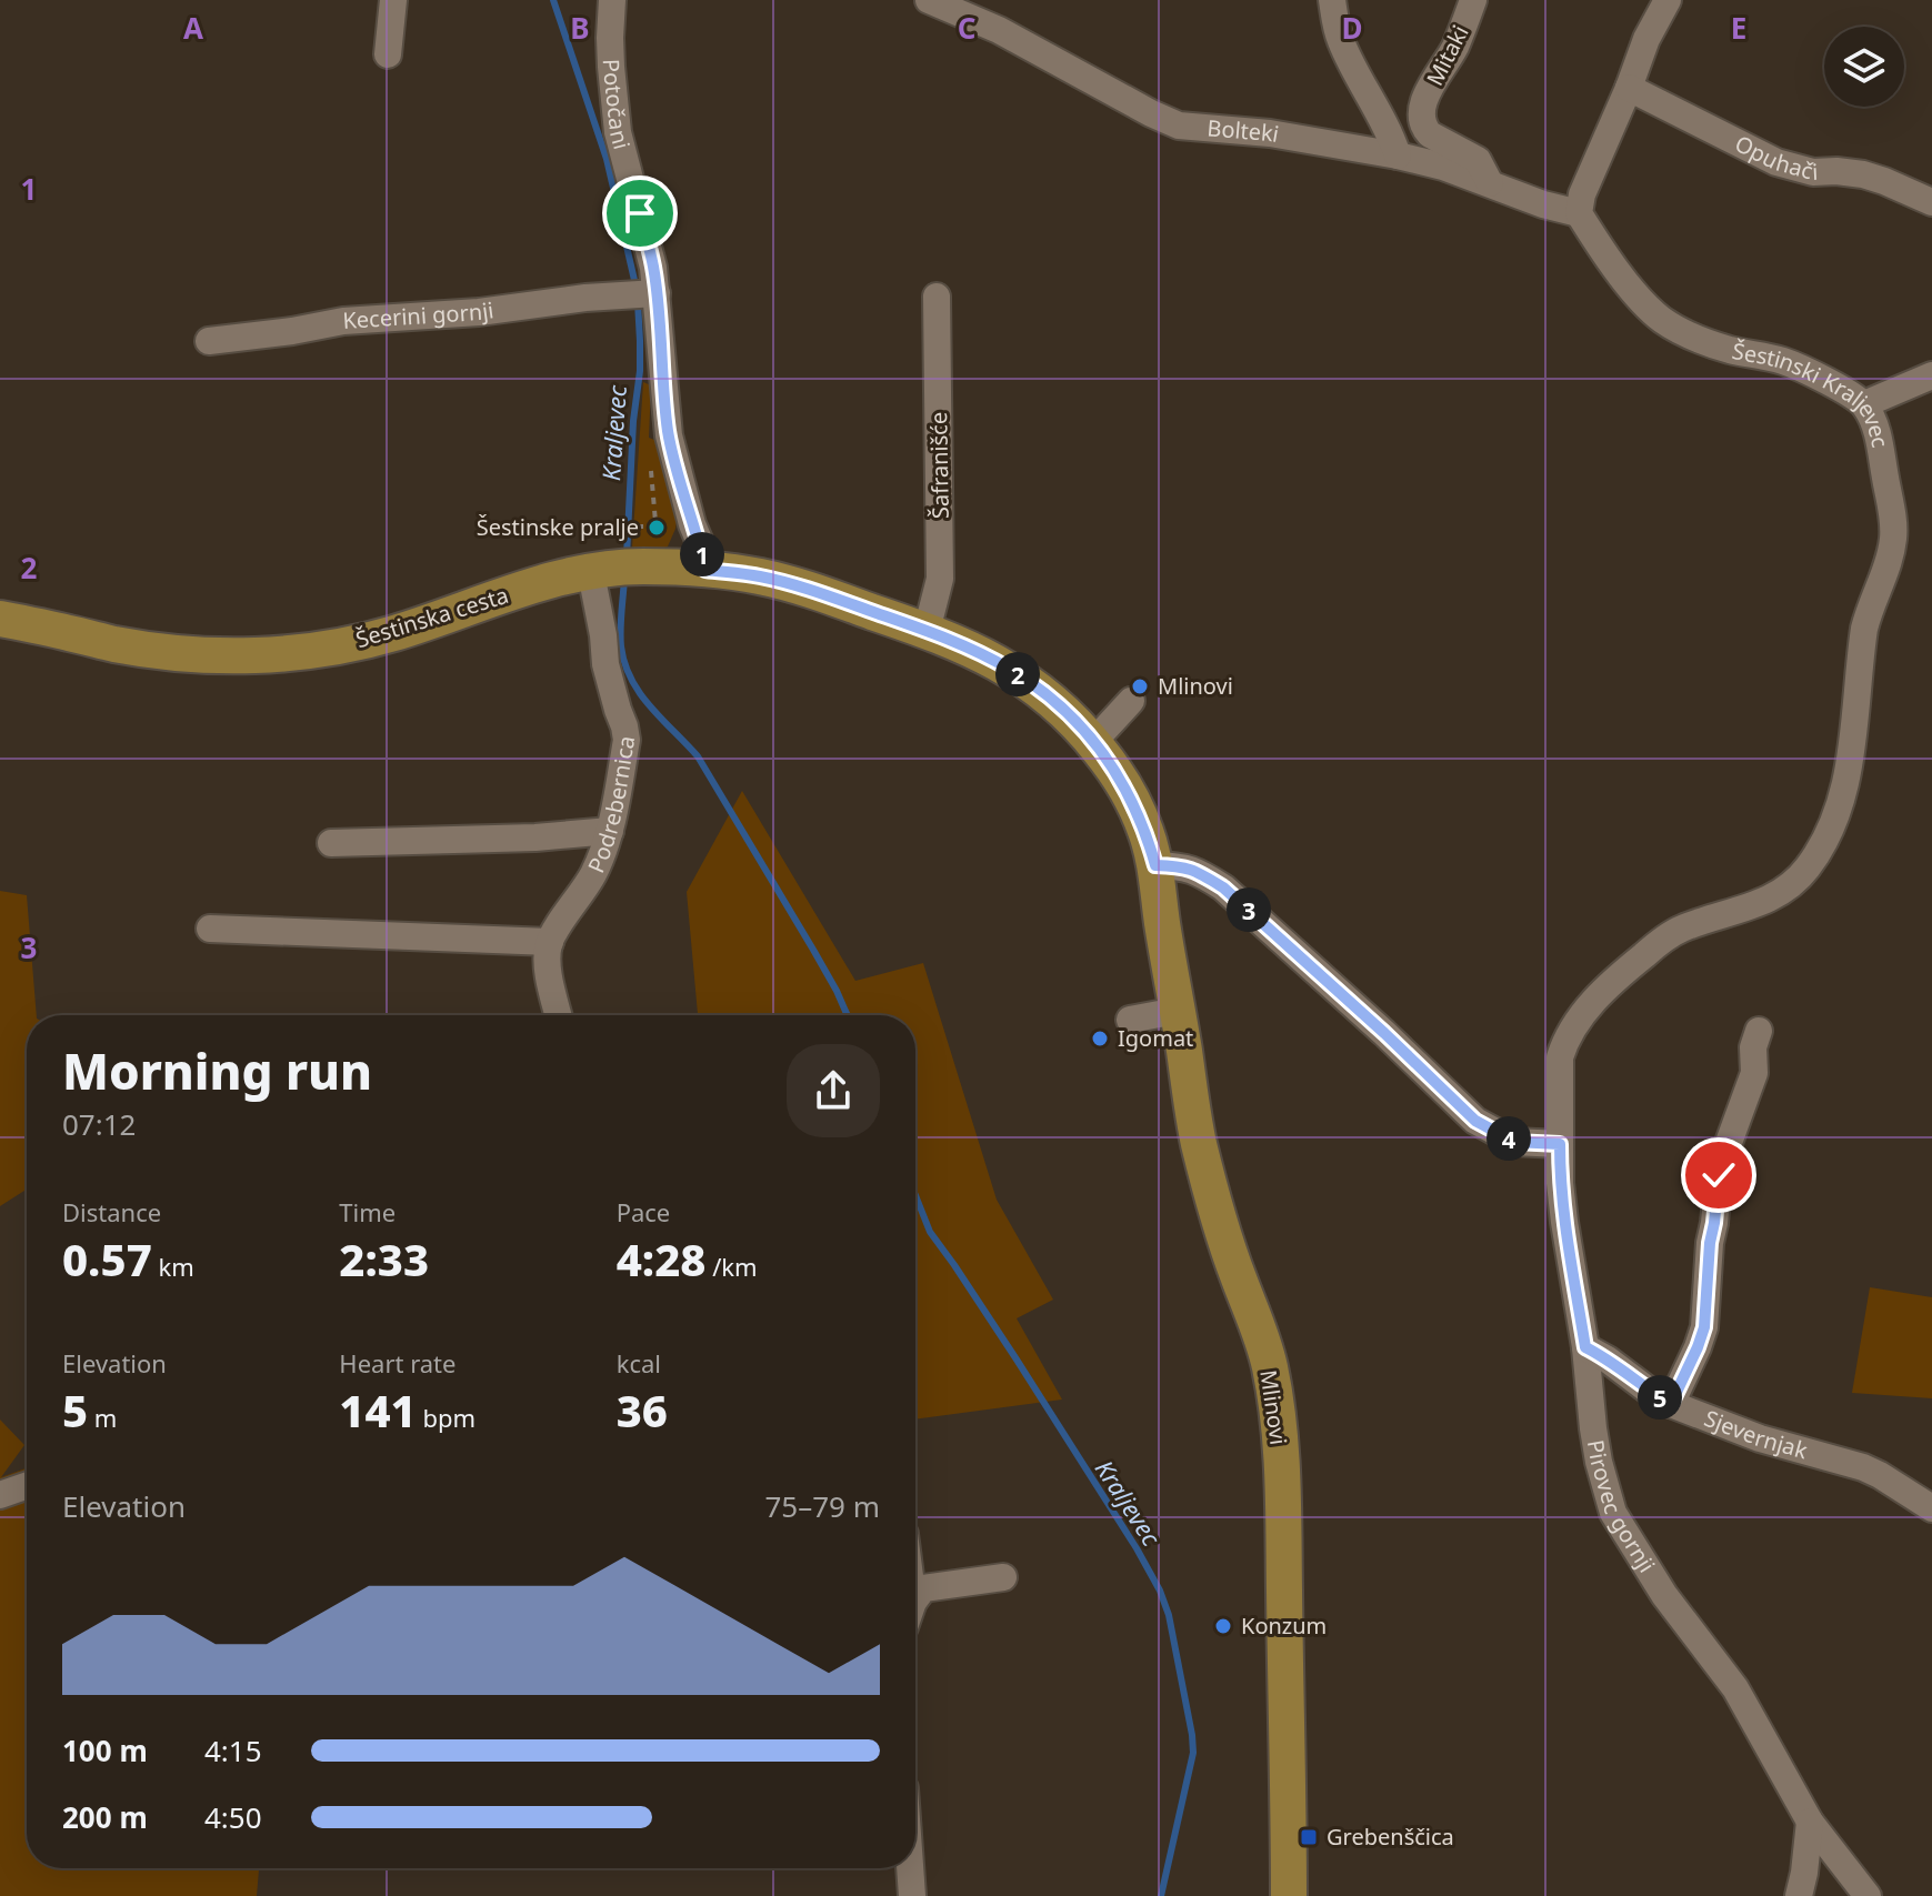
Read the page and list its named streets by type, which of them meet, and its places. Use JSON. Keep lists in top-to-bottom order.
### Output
{
  "streets": {
    "main road": ["Šestinska cesta", "Mlinovi"],
    "street": [
      "Mitaki",
      "Potočani",
      "Bolteki",
      "Opuhači",
      "Kecerini gornji",
      "Šestinski Kraljevec",
      "Šafranišće",
      "Podrebernica",
      "Sjevernjak",
      "Pirovec gornji"
    ]
  },
  "crossings": [
    ["Mitaki", "Bolteki"],
    ["Potočani", "Kecerini gornji"],
    ["Potočani", "Šestinska cesta"],
    ["Potočani", "Mlinovi"],
    ["Bolteki", "Šestinski Kraljevec"],
    ["Šestinski Kraljevec", "Pirovec gornji"],
    ["Šafranišće", "Mlinovi"],
    ["Šestinska cesta", "Podrebernica"],
    ["Šestinska cesta", "Mlinovi"],
    ["Sjevernjak", "Pirovec gornji"]
  ],
  "water": ["Kraljevec"],
  "places": {
    "other": [
      "Šestinske pralje",
      "Mlinovi",
      "Igomat",
      "Konzum"
    ],
    "transit": ["Grebenščica"]
  },
  "page": {
    "pins": [
      "1",
      "2",
      "3",
      "4",
      "5"
    ],
    "heading": ["Morning run", "07:12"],
    "stats": [
      ["Distance", "0.57 km"],
      ["Time", "2:33"],
      ["Pace", "4:28 /km"],
      ["Elevation", "5 m"],
      ["Heart rate", "141 bpm"],
      ["kcal", "36"]
    ],
    "chart": ["Elevation", "75–79 m"],
    "list": [
      {
        "name": "100 m",
        "note": "4:15"
      },
      {
        "name": "200 m",
        "note": "4:50"
      }
    ]
  },
  "grid": {
    "columns": [
      "A",
      "B",
      "C",
      "D",
      "E"
    ],
    "rows": ["1", "2", "3"]
  }
}
